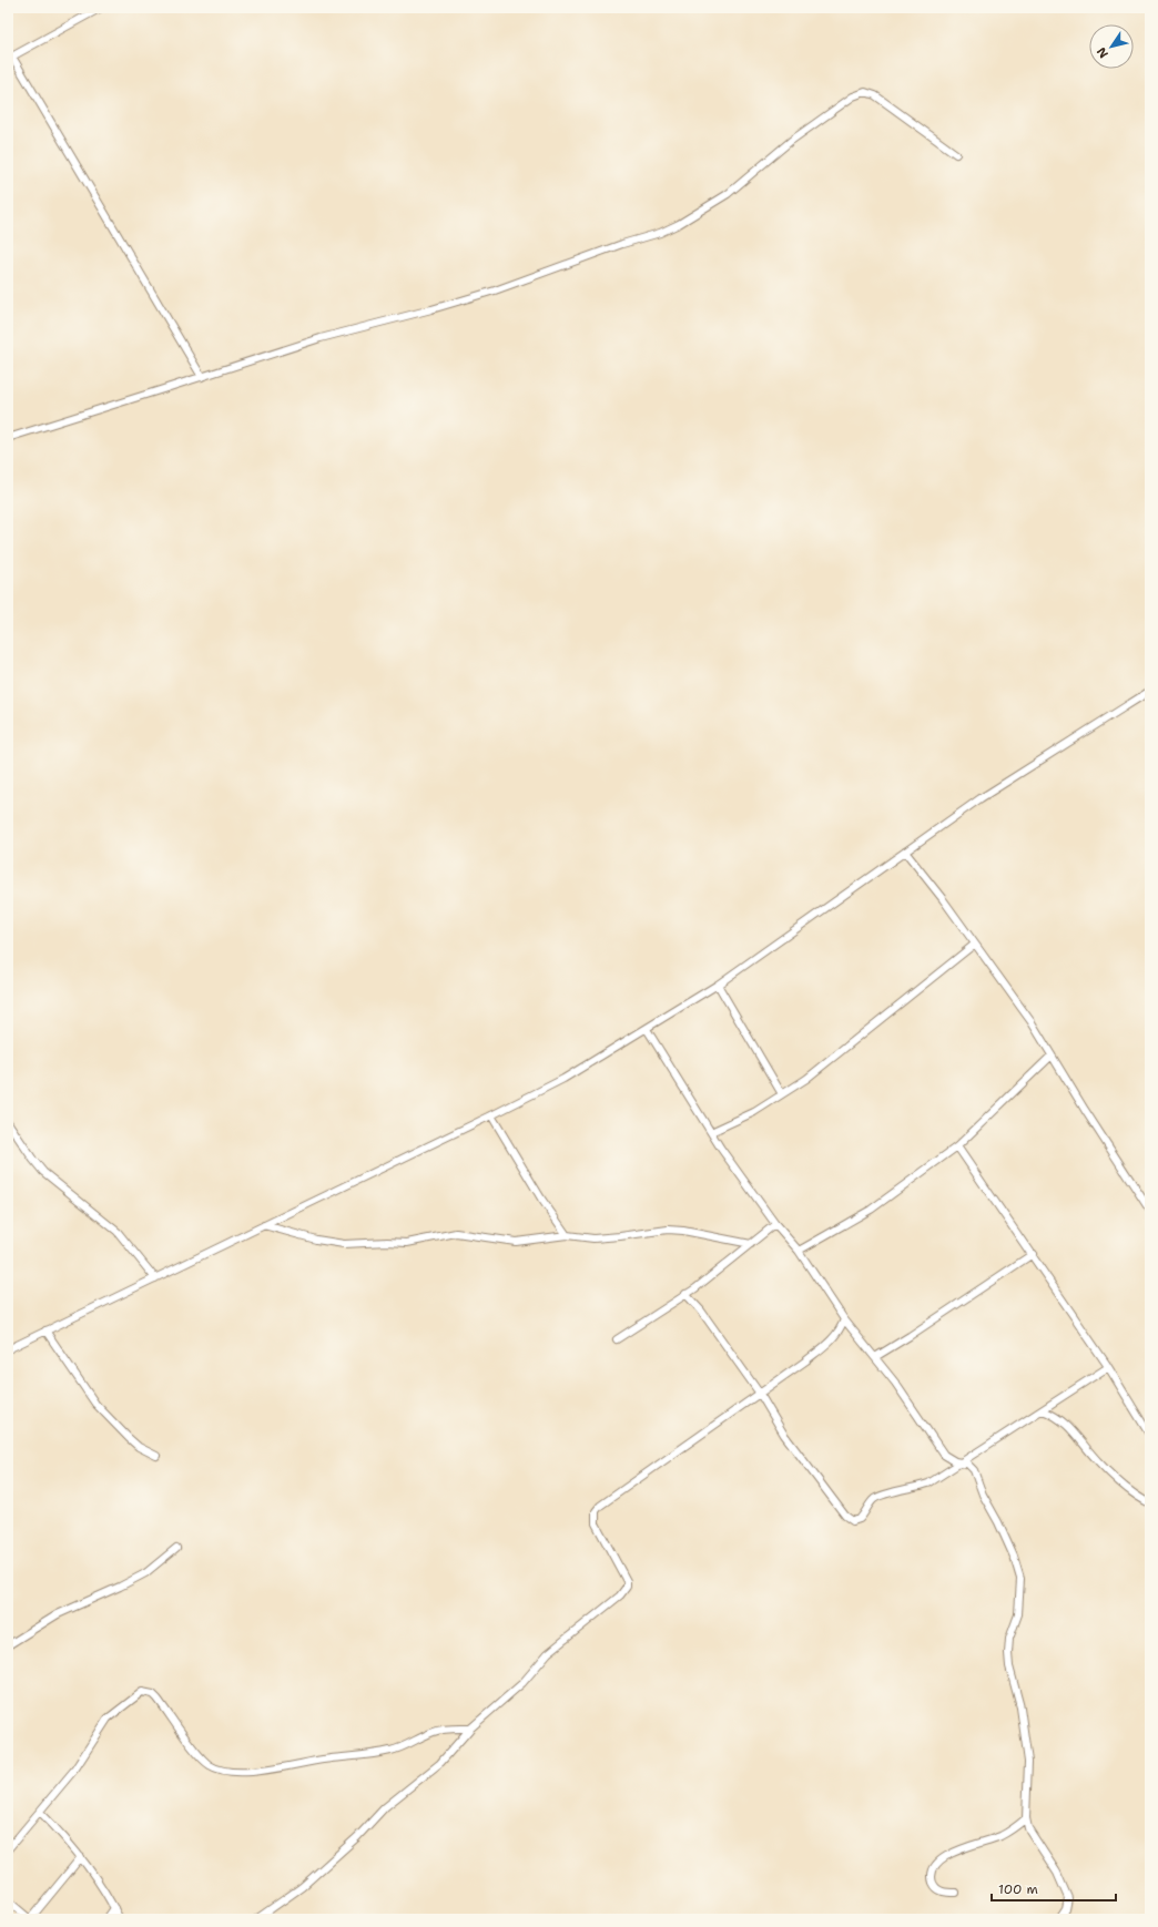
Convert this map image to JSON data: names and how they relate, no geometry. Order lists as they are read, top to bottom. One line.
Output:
{"scale_bar":"100 m","north":"bottom left"}
